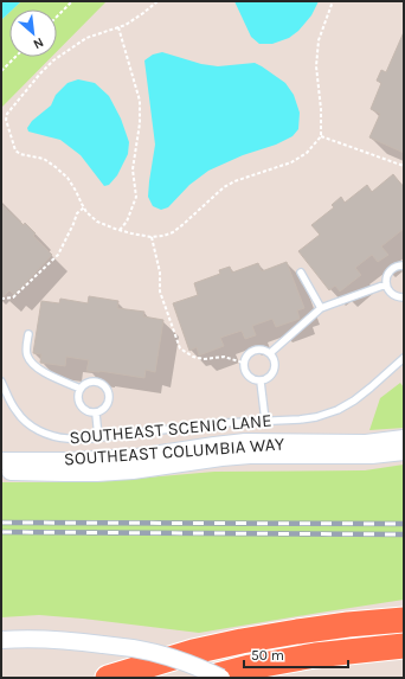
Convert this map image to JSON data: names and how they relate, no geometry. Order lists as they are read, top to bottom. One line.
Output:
{"streets":{"street":["SOUTHEAST COLUMBIA WAY"],"lane":["SOUTHEAST SCENIC LANE"]},"scale_bar":"50 m","north":"bottom right"}
